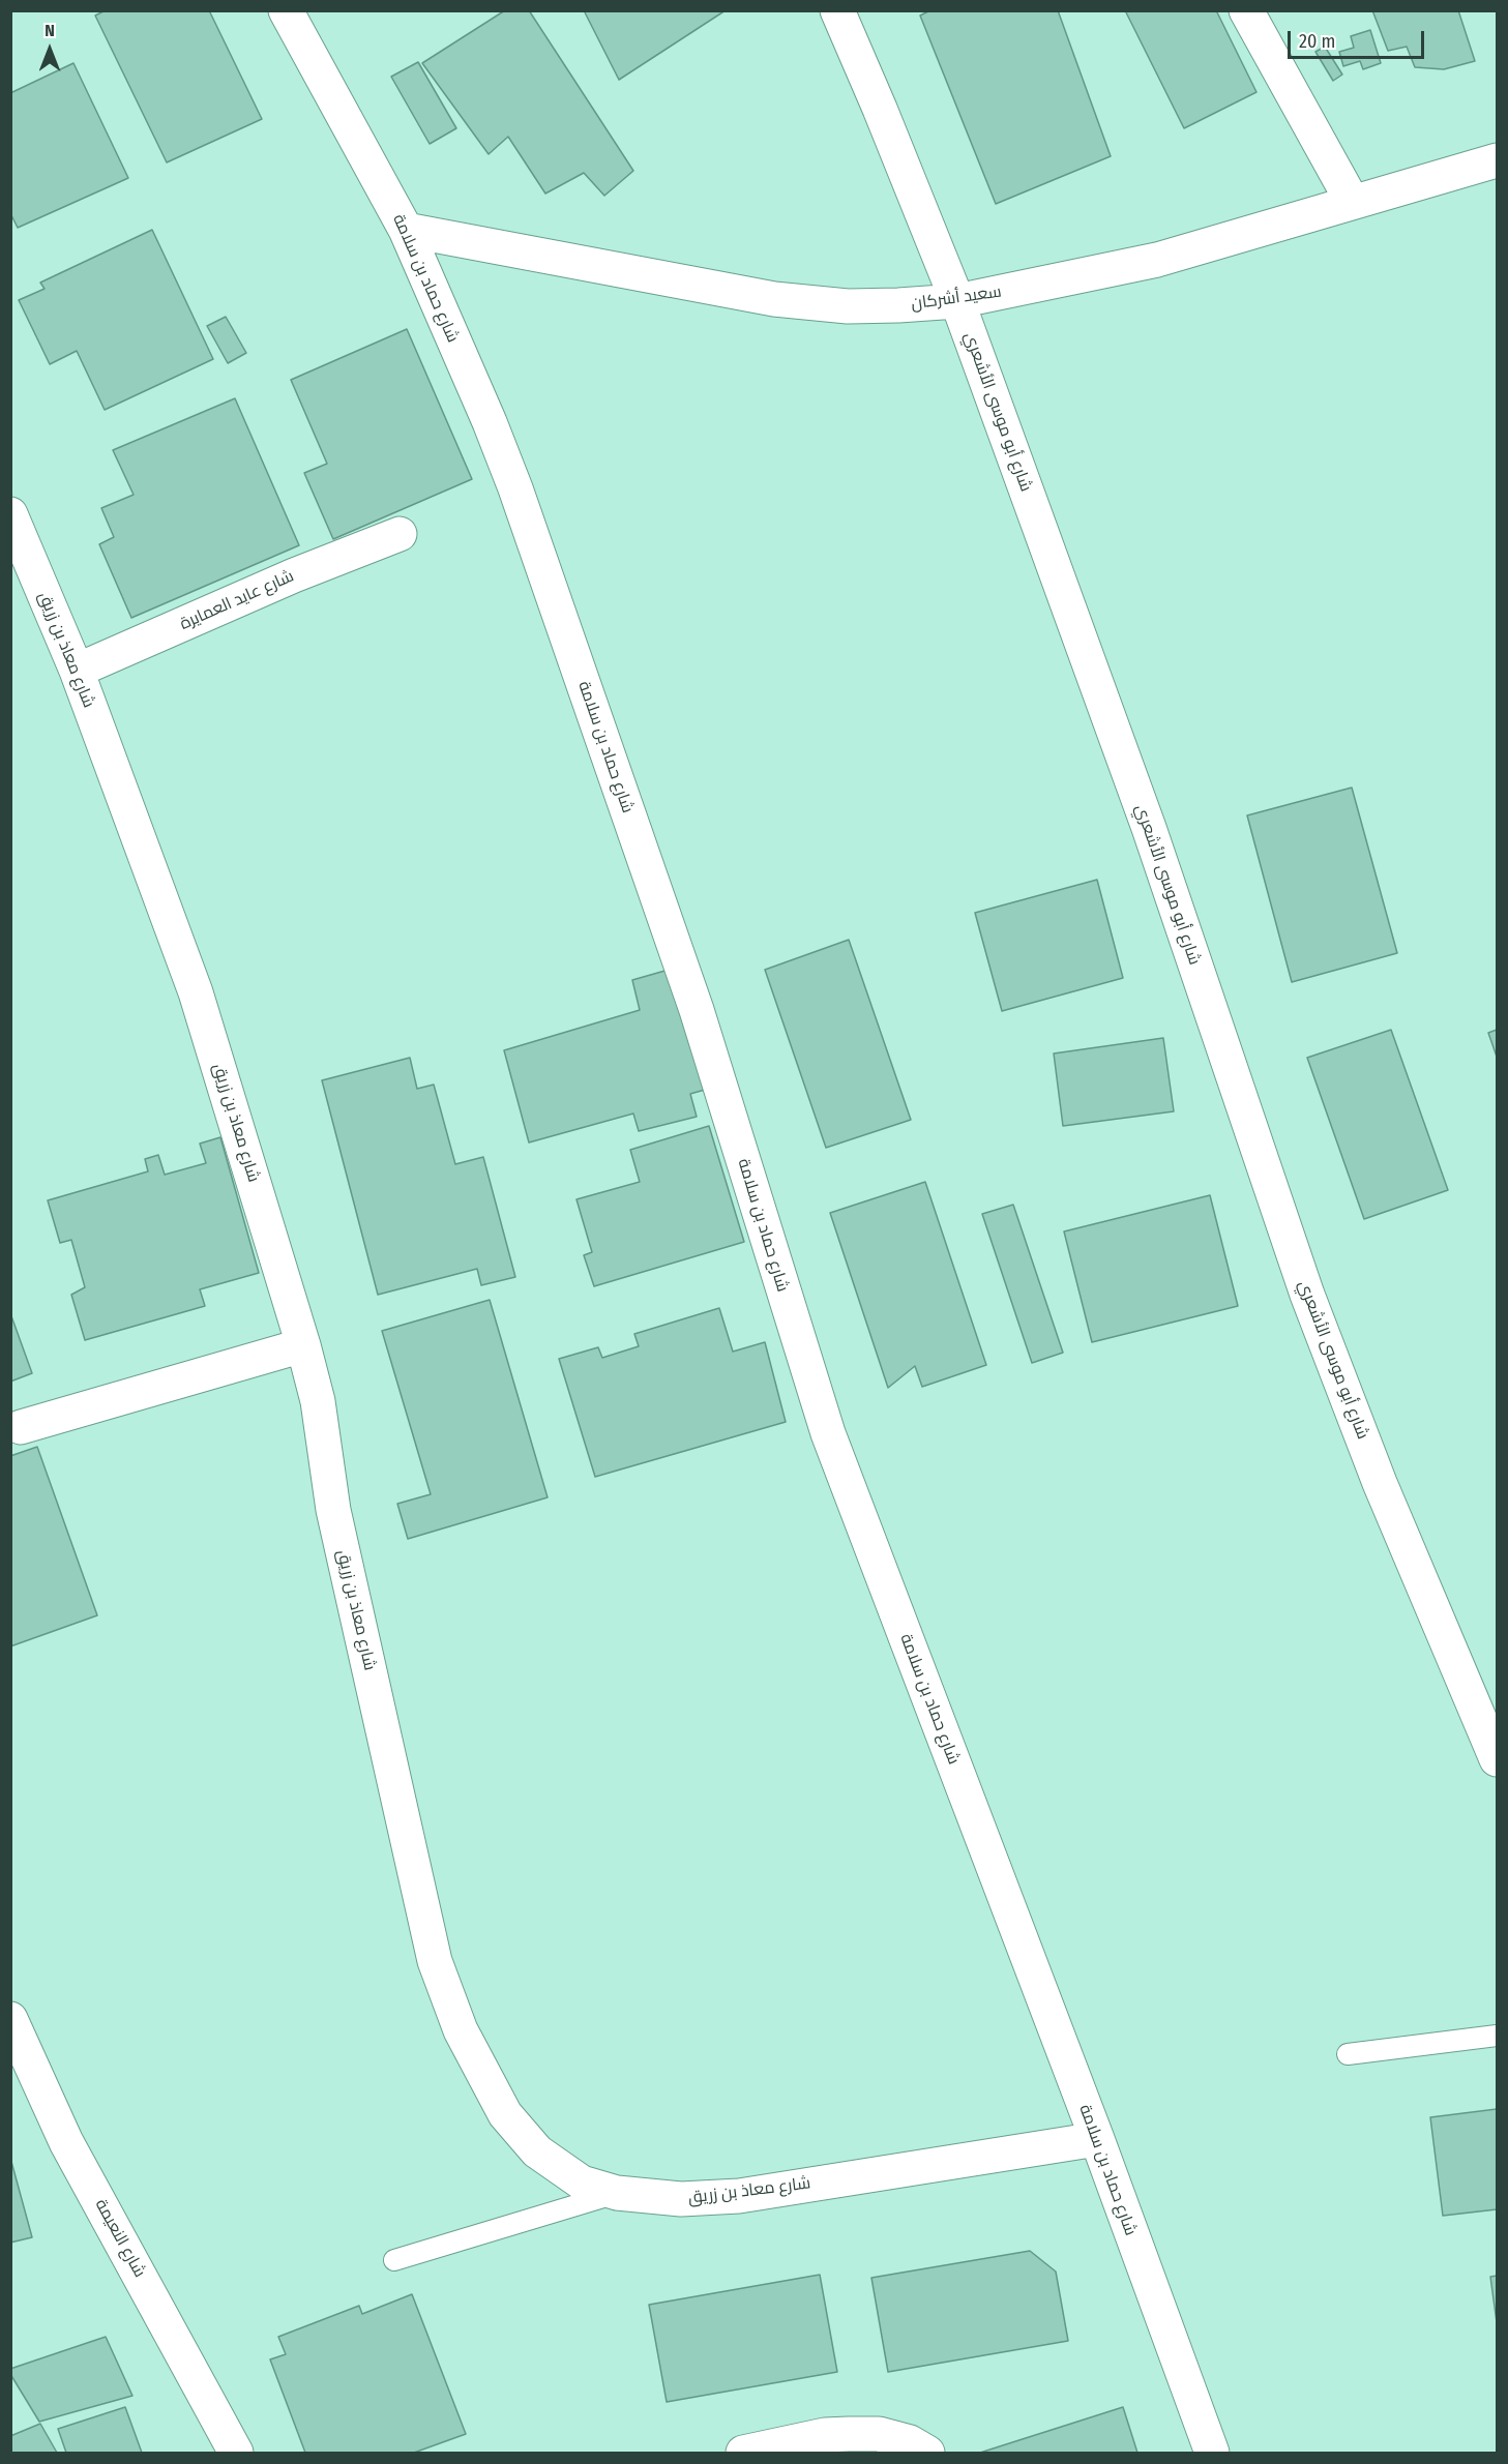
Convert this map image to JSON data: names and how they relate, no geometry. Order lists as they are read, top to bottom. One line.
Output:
{"streets":{"street":["شارع حماد بن سلامة","سعيد أشركان","شارع أبو موسى الأشعري","شارع عايد العمايرة","شارع معاذ بن زريق","شارع النعيمة"]},"crossings":[["شارع حماد بن سلامة","سعيد أشركان"],["شارع حماد بن سلامة","شارع معاذ بن زريق"],["سعيد أشركان","شارع أبو موسى الأشعري"],["شارع عايد العمايرة","شارع معاذ بن زريق"]],"scale_bar":"20 m","north":"top"}
